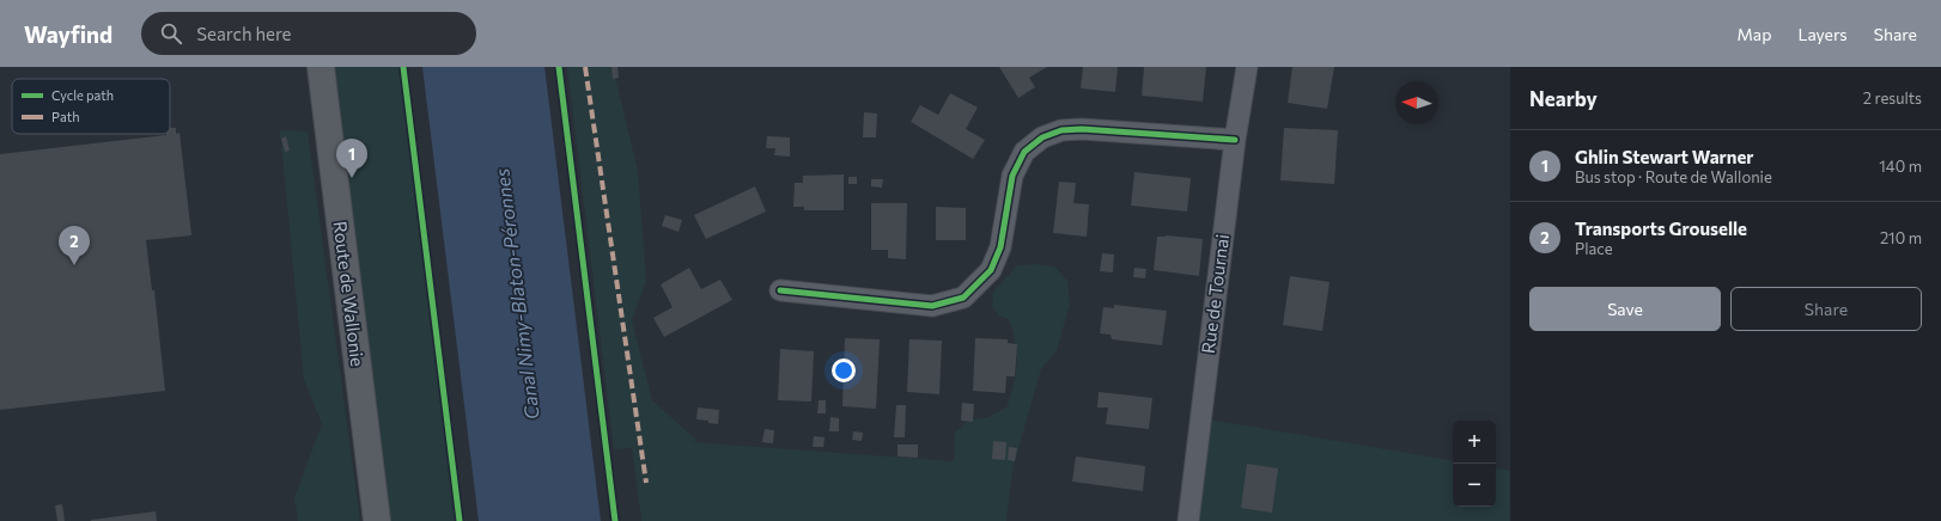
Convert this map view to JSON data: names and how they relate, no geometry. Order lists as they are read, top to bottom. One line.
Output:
{"streets":{"main road":["Route de Wallonie"],"street":["Rue de Tournai"]},"water":["Canal Nimy-Blaton-Péronnes"],"legend":["Cycle path","Path"],"north":"left","page":{"header":"Wayfind","search":"Search here","nav":["Map","Layers","Share"],"heading":["Nearby","2 results"],"list":[{"mark":"1","name":"Ghlin Stewart Warner","note":"Bus stop · Route de Wallonie","value":"140 m"},{"mark":"2","name":"Transports Grouselle","note":"Place","value":"210 m"}],"pins":["1","2"],"buttons":["Save","Share"],"map_buttons":["+","−"]}}
